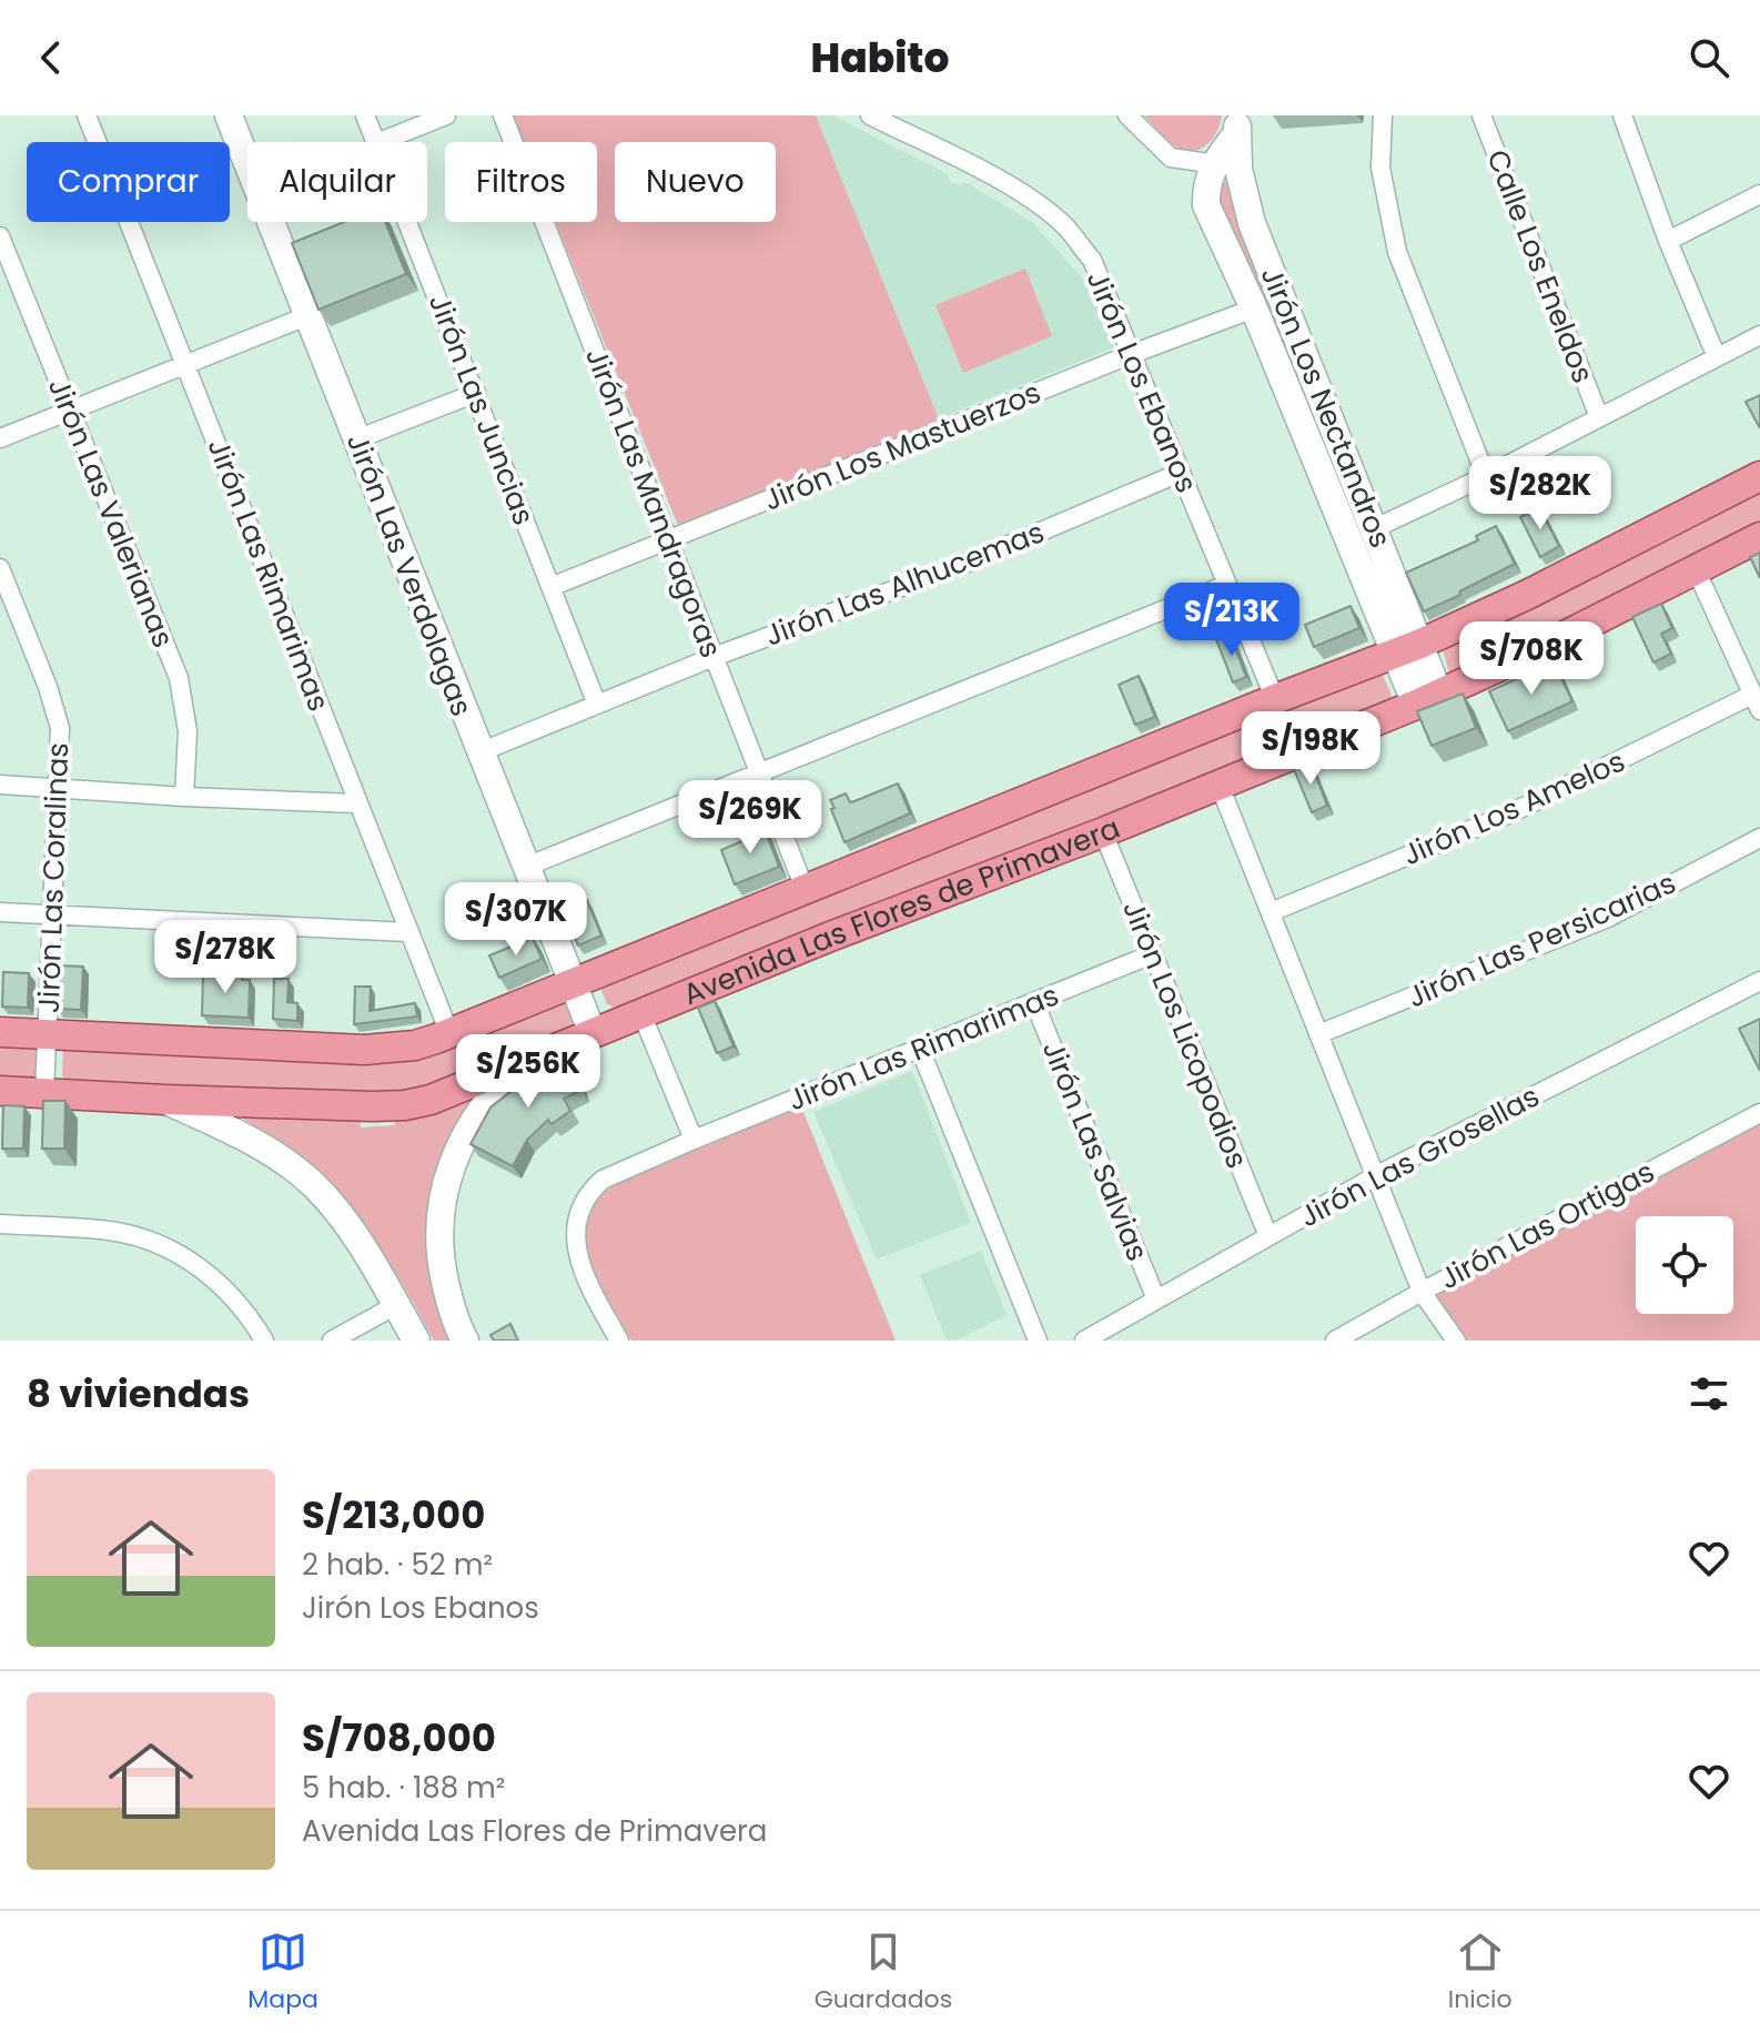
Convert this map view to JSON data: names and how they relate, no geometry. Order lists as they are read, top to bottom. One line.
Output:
{"streets":{"main road":["Avenida Las Flores de Primavera"],"street":["Calle Los Eneldos","Jirón Los Ebanos","Jirón Los Nectandros","Jirón Las Juncias","Jirón Los Mastuerzos","Jirón Las Mandragoras","Jirón Las Valerianas","Jirón Las Rimarimas","Jirón Las Verdolagas","Jirón Las Alhucemas","Jirón Los Amelos","Jirón Las Coralinas","Jirón Las Persicarias","Jirón Los Licopodios","Jirón Las Salvias","Jirón Las Grosellas","Jirón Las Ortigas"]},"crossings":[["Jirón Los Ebanos","Jirón Los Mastuerzos"],["Jirón Los Ebanos","Jirón Las Alhucemas"],["Jirón Los Ebanos","Avenida Las Flores de Primavera"],["Jirón Los Nectandros","Avenida Las Flores de Primavera"],["Jirón Las Juncias","Jirón Los Mastuerzos"],["Jirón Las Juncias","Jirón Las Alhucemas"],["Jirón Los Mastuerzos","Jirón Las Mandragoras"],["Jirón Las Mandragoras","Jirón Las Alhucemas"],["Jirón Las Mandragoras","Avenida Las Flores de Primavera"],["Jirón Las Rimarimas","Avenida Las Flores de Primavera"],["Jirón Las Rimarimas","Jirón Los Licopodios"],["Jirón Las Rimarimas","Jirón Las Salvias"],["Jirón Las Verdolagas","Jirón Las Alhucemas"],["Jirón Las Verdolagas","Avenida Las Flores de Primavera"],["Jirón Las Coralinas","Avenida Las Flores de Primavera"],["Avenida Las Flores de Primavera","Jirón Los Licopodios"],["Jirón Los Licopodios","Jirón Las Grosellas"],["Jirón Las Salvias","Jirón Las Grosellas"]],"page":{"header":"Habito","chip":["Comprar","Alquilar","Filtros","Nuevo"],"price":["S/282K","S/213K","S/708K","S/198K","S/269K","S/307K","S/278K","S/256K"],"heading":"8 viviendas","list":[{"name":"S/213,000","note":"2 hab. · 52 m² · Jirón Los Ebanos"},{"name":"S/708,000","note":"5 hab. · 188 m² · Avenida Las Flores de Primavera"}],"tabs":["Mapa","Guardados","Inicio"]}}
